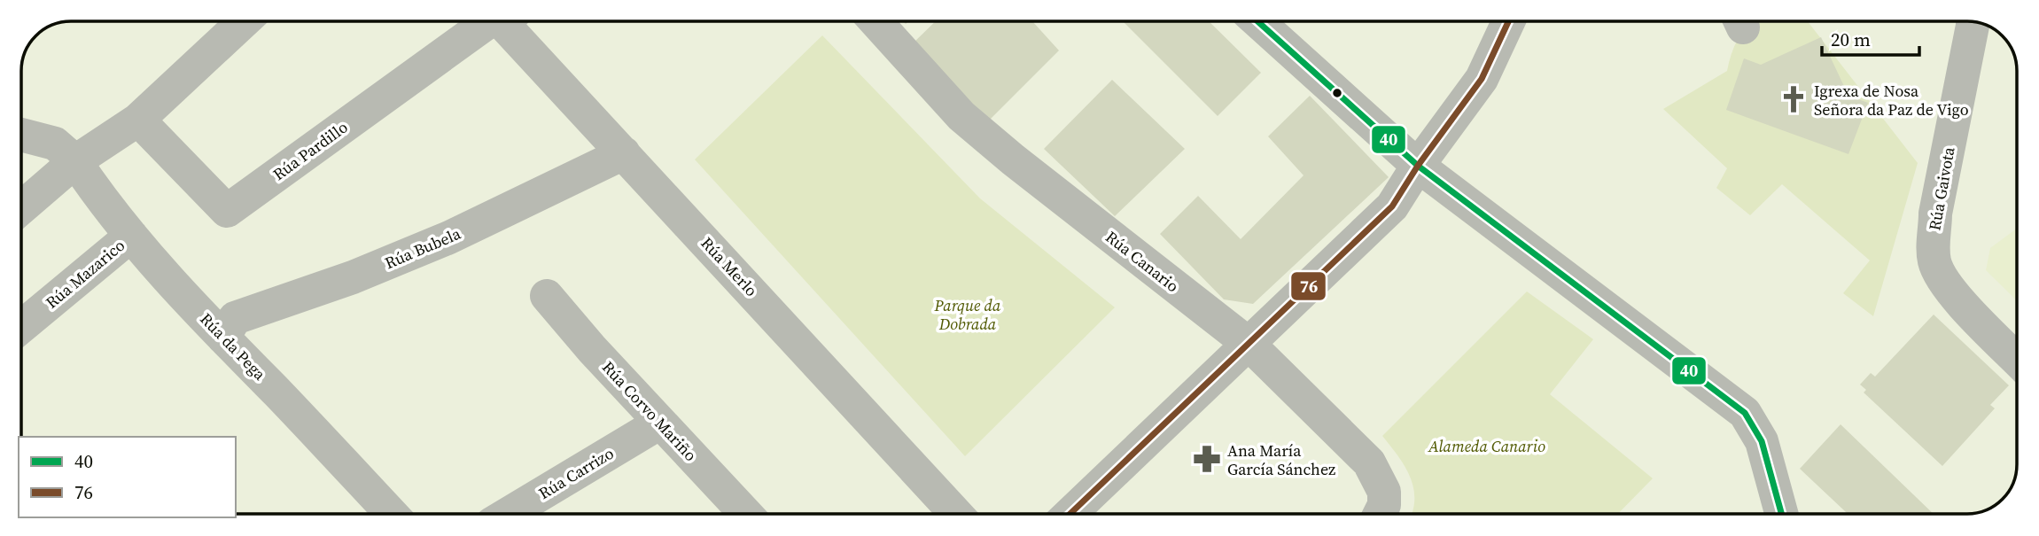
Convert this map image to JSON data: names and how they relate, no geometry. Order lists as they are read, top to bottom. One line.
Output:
{"streets":{"street":["Rúa Pardillo","Rúa Gaivota","Rúa Bubela","Rúa Canario","Rúa Merlo","Rúa Mazarico","Rúa da Pega","Rúa Corvo Mariño","Rúa Carrizo"]},"crossings":[["Rúa Bubela","Rúa Merlo"],["Rúa Bubela","Rúa da Pega"],["Rúa Mazarico","Rúa da Pega"],["Rúa Corvo Mariño","Rúa Carrizo"]],"parks":["Parque da Dobrada","Alameda Canario"],"places":{"church":["Igrexa de Nosa Señora da Paz de Vigo"],"pharmacy":["Ana María García Sánchez"]},"lines":["transit line 40","transit line 76"],"legend":["40","76"],"scale_bar":"20 m"}
